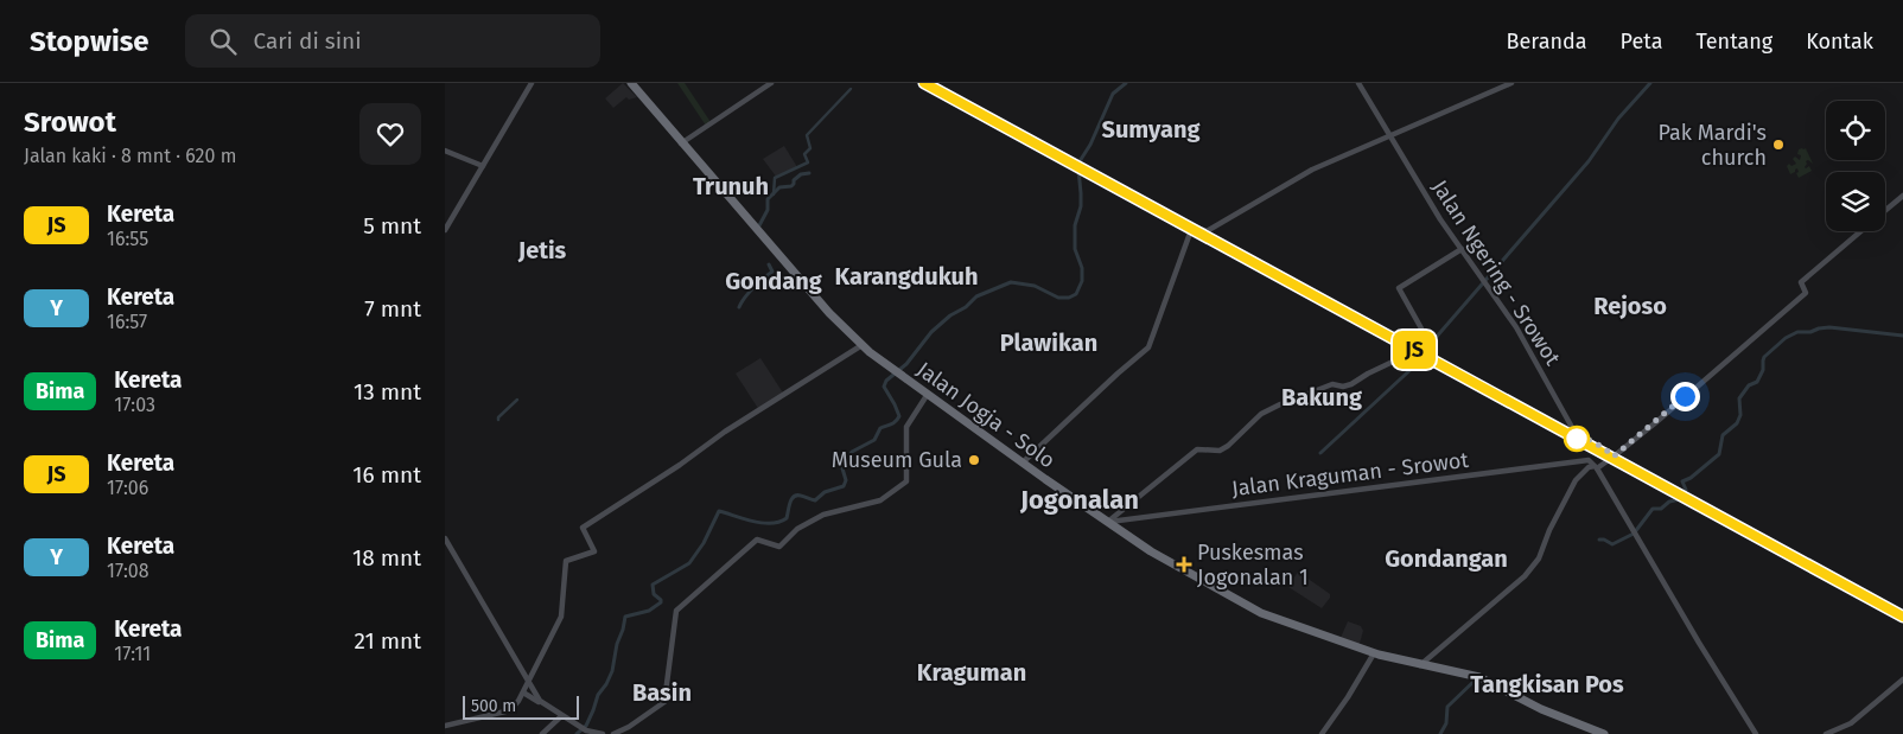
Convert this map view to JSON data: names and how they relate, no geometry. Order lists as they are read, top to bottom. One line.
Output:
{"streets":{"highway":["Jalan Jogja - Solo"],"street":["Jalan Ngering - Srowot","Jalan Kraguman - Srowot"]},"crossings":[["Jalan Jogja - Solo","Jalan Kraguman - Srowot"]],"districts":["Sumyang","Trunuh","Jetis","Karangdukuh","Gondang","Rejoso","Plawikan","Bakung","Jogonalan","Gondangan","Kraguman","Tangkisan Pos","Basin"],"places":{"other":["Pak Mardi's church","Museum Gula"],"health":["Puskesmas Jogonalan 1"]},"scale_bar":"500 m","page":{"header":"Stopwise","search":"Cari di sini","nav":["Beranda","Peta","Tentang","Kontak"],"heading":["Srowot","Jalan kaki · 8 mnt · 620 m"],"on_map":"JS","list":[{"mark":"JS","name":"Kereta","note":"16:55","value":"5 mnt"},{"mark":"Y","name":"Kereta","note":"16:57","value":"7 mnt"},{"mark":"Bima","name":"Kereta","note":"17:03","value":"13 mnt"},{"mark":"JS","name":"Kereta","note":"17:06","value":"16 mnt"},{"mark":"Y","name":"Kereta","note":"17:08","value":"18 mnt"},{"mark":"Bima","name":"Kereta","note":"17:11","value":"21 mnt"}],"scale":"500 m"}}
